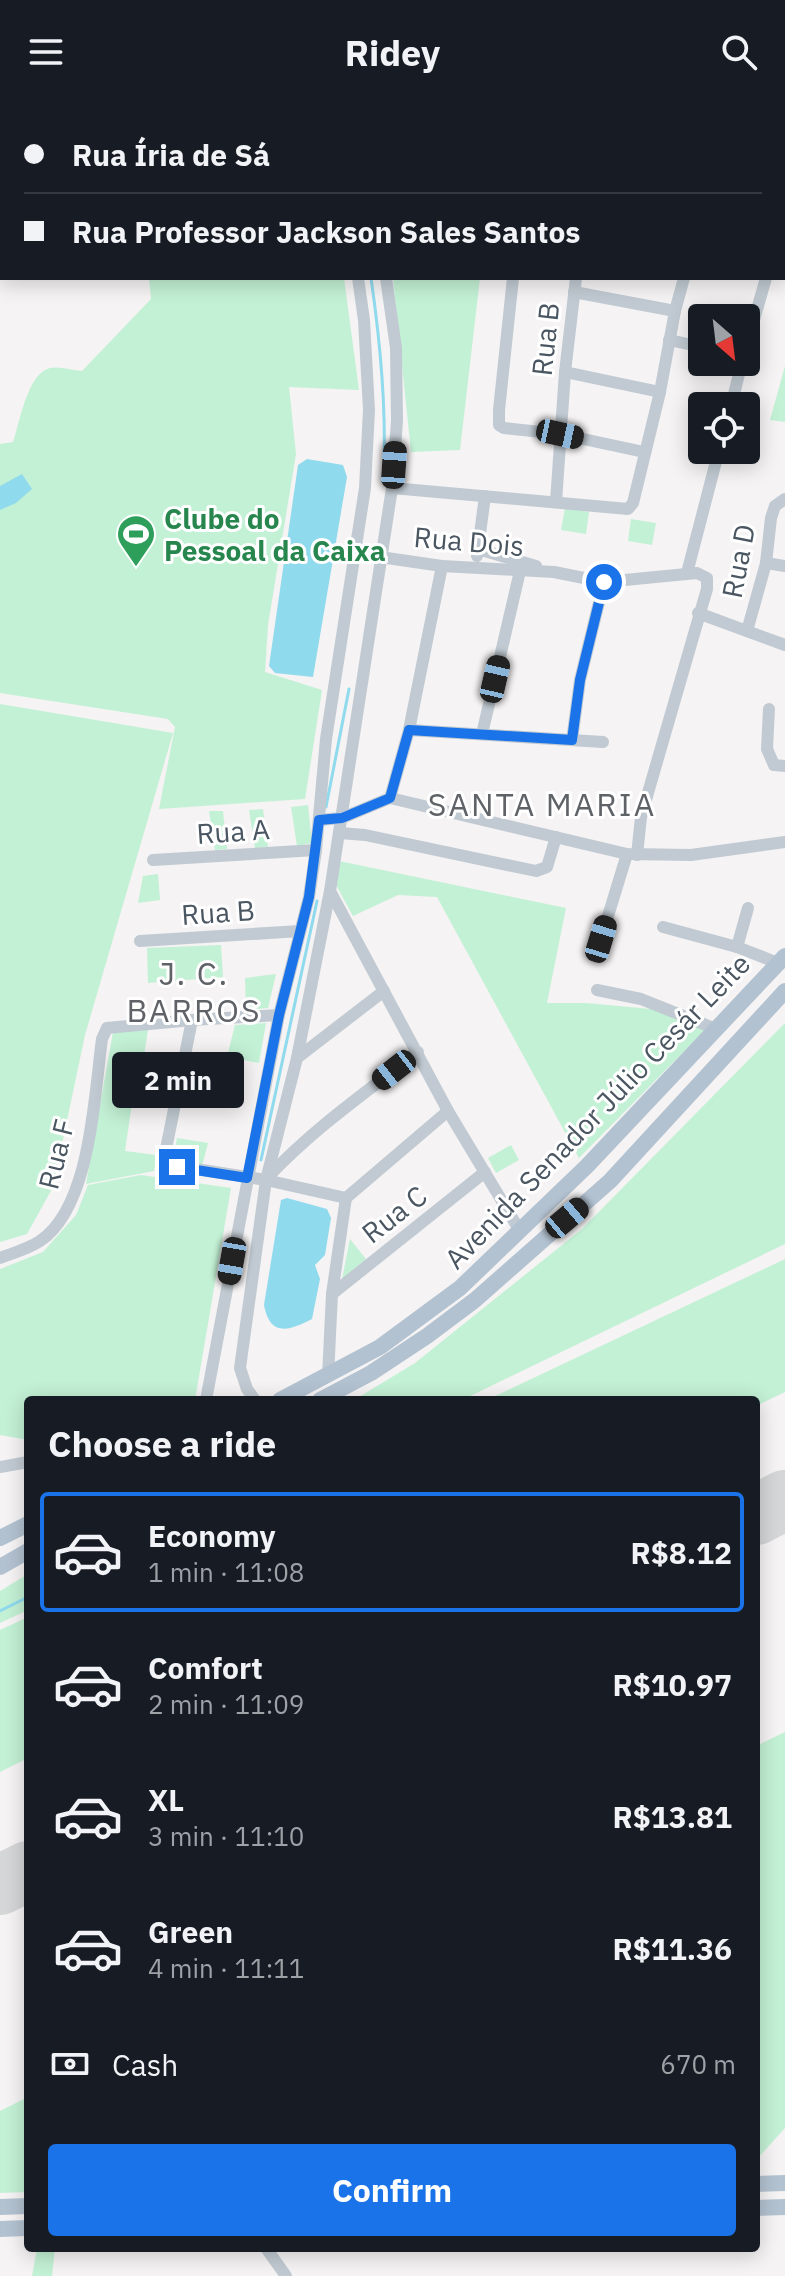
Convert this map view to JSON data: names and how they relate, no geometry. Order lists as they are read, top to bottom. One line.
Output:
{"streets":{"main road":["Avenida Senador Júlio Cesár Leite"],"street":["Rua B","Rua Dois","Rua D","Rua A","Rua F","Rua C"]},"districts":["SANTA MARIA","J. C. BARROS"],"places":{"sports":["Clube do Pessoal da Caixa"]},"north":"bottom right","page":{"header":"Ridey","banner":["Rua Íria de Sá","Rua Professor Jackson Sales Santos"],"bubble":"2 min","heading":"Choose a ride","list":[{"name":"Economy","note":"1 min · 11:08","value":"R$8.12"},{"name":"Comfort","note":"2 min · 11:09","value":"R$10.97"},{"name":"XL","note":"3 min · 11:10","value":"R$13.81"},{"name":"Green","note":"4 min · 11:11","value":"R$11.36"}],"pay":["Cash","670 m"],"buttons":"Confirm"}}
